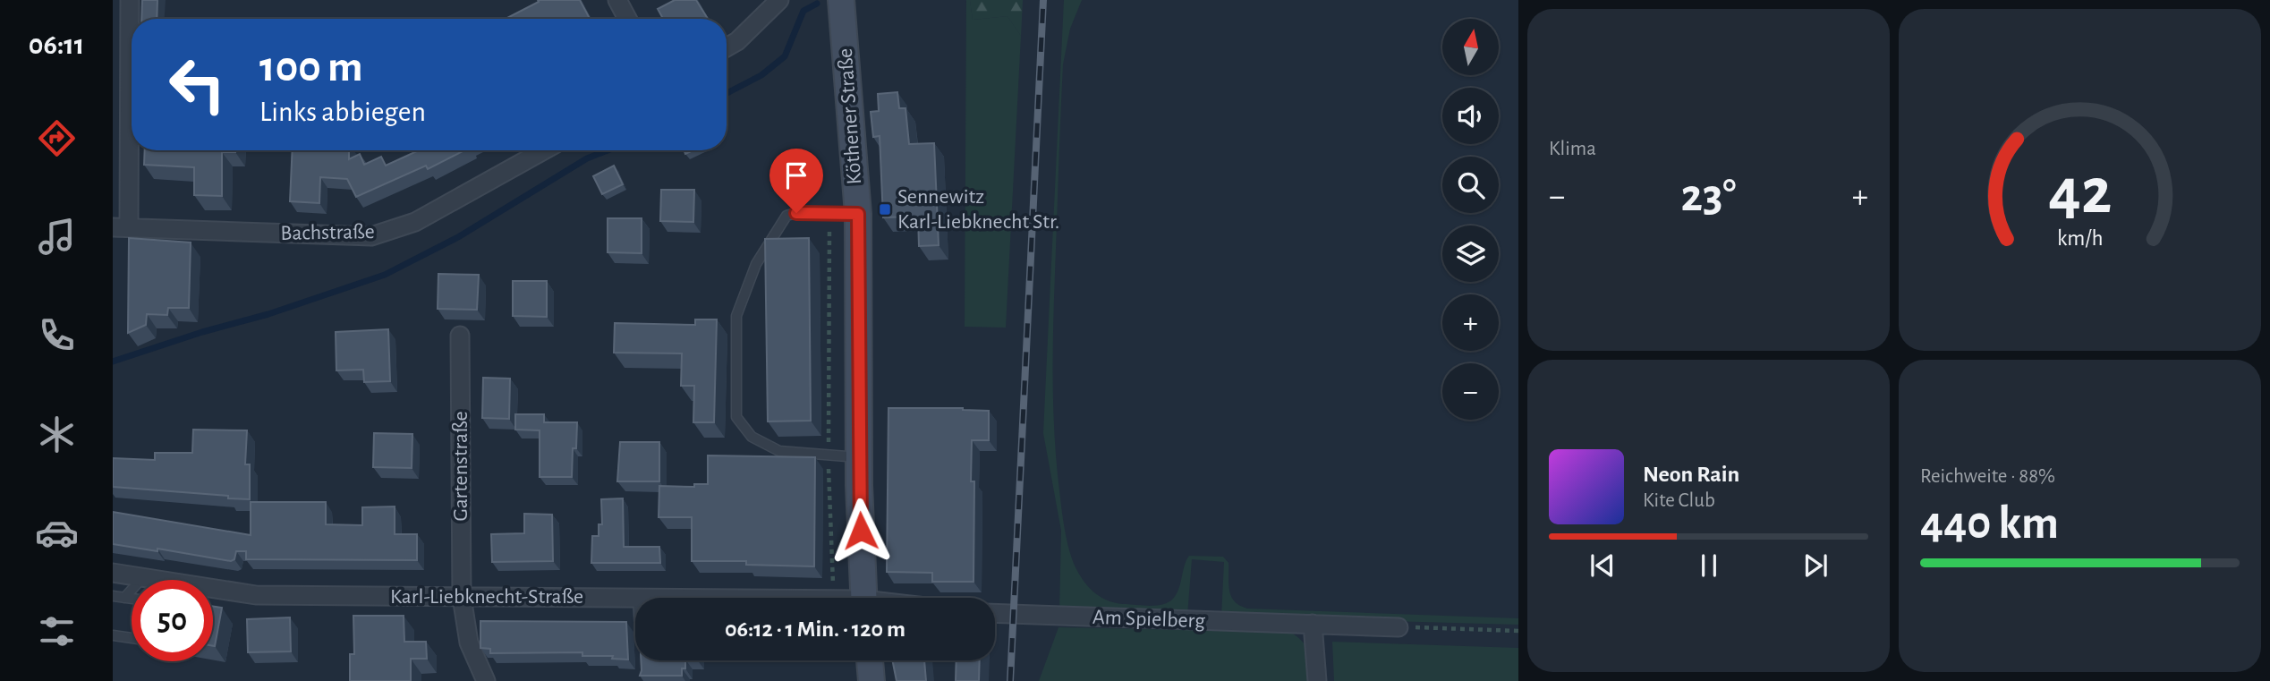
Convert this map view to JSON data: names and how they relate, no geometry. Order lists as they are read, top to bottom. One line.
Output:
{"streets":{"main road":["Köthener Straße"],"street":["Bachstraße","Gartenstraße","Karl-Liebknecht-Straße","Am Spielberg"]},"crossings":[["Gartenstraße","Karl-Liebknecht-Straße"]],"places":{"transit":["Sennewitz Karl-Liebknecht Str."]},"north":"top","page":{"tabs":"06:11","tile":["Klima",["Reichweite · 88%","440 km"]],"map_buttons":["+","−"],"turn":["100 m","Links abbiegen"],"heat":["−","23°","+"],"song":["Neon Rain","Kite Club"],"limit":"50","trip":"06:12 · 1 Min. · 120 m","gauge":["42","km/h"]}}
